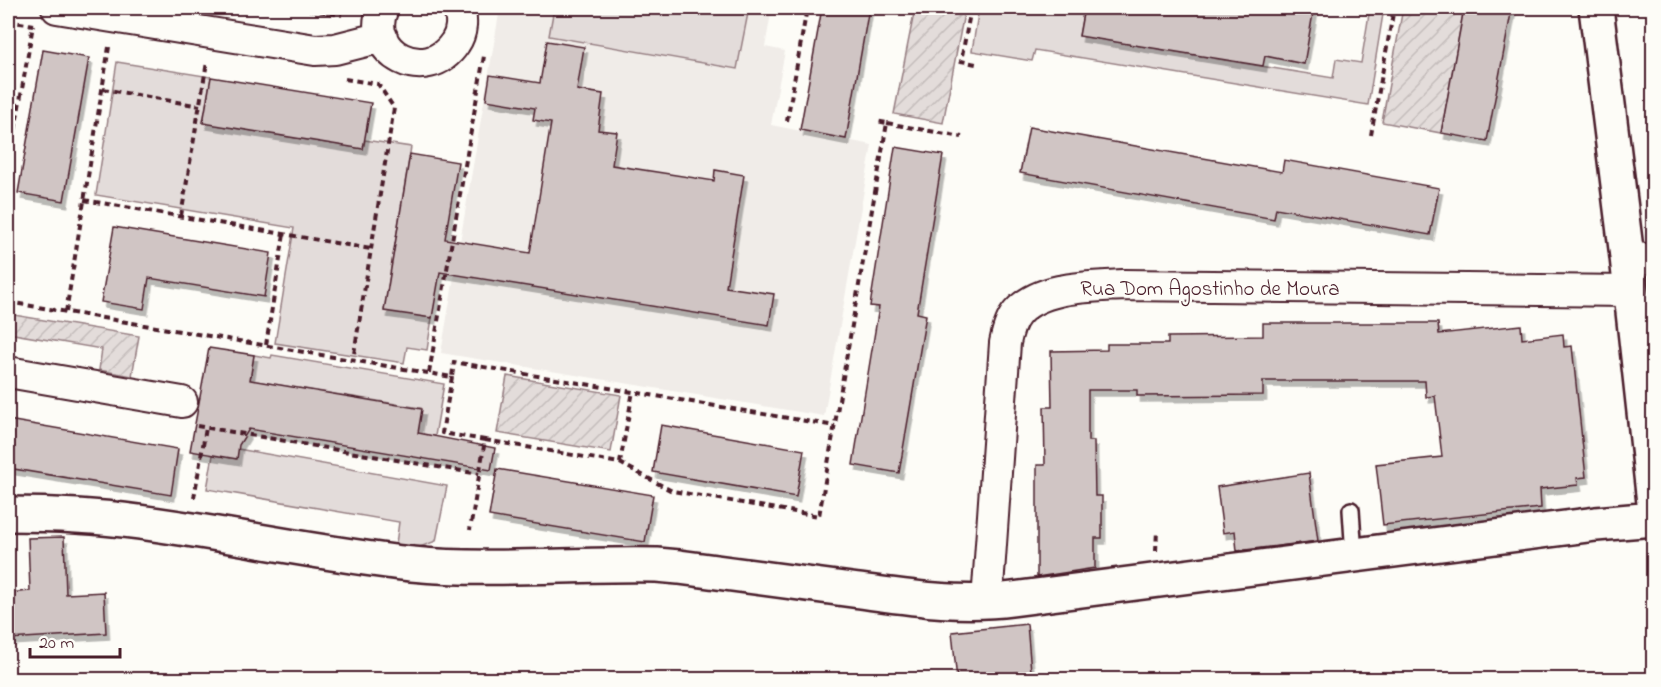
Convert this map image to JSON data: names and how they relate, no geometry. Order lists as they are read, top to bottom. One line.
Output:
{"streets":{"street":["Rua Dom Agostinho de Moura"]},"scale_bar":"20 m"}
